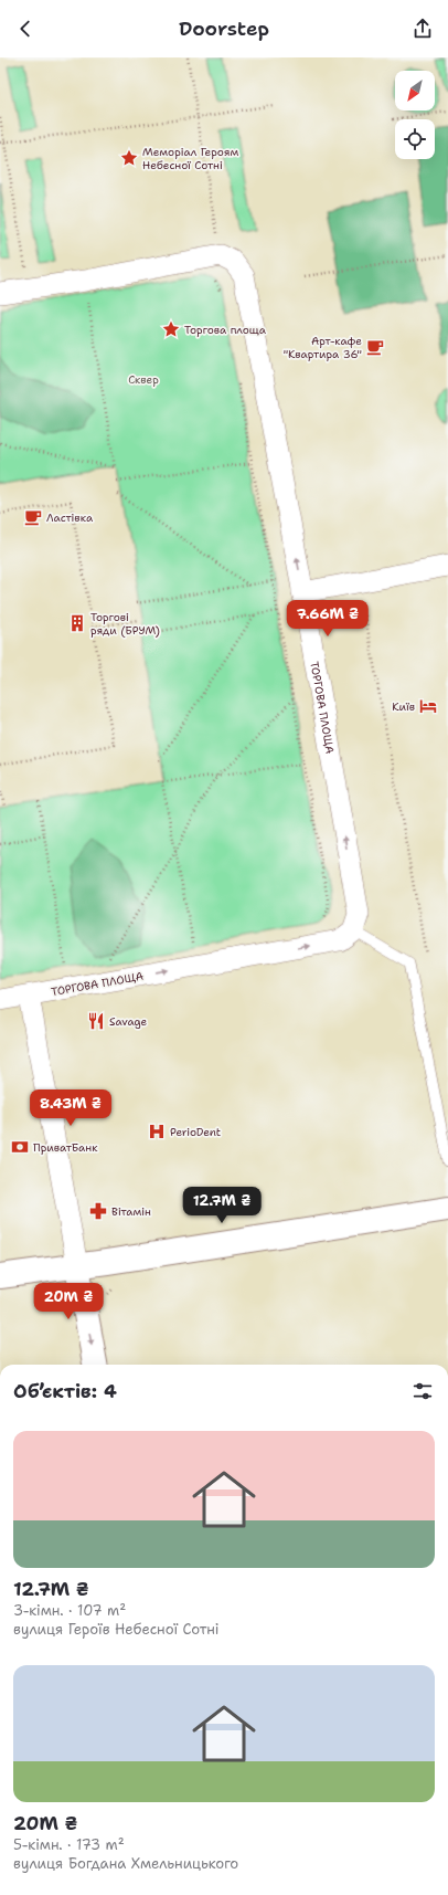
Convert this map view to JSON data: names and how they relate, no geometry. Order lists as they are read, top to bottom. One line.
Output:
{"streets":{"street":["ТОРГОВА ПЛОЩА"]},"parks":["Сквер"],"places":{"place":["Меморіал Героям Небесної Сотні","Торгова площа"],"cafe":["Арт-кафе \"Квартира 36\"","Ластівка"],"building":["Торгові ряди (БРУМ)"],"hotel":["Київ"],"restaurant":["Savage"],"hospital":["PerioDent"],"bank":["ПриватБанк"],"pharmacy":["Вітамін"]},"north":"bottom left","page":{"header":"Doorstep","price":["7.66M ₴","8.43M ₴","12.7M ₴","20M ₴"],"heading":"Об’єктів: 4","list":[{"name":"12.7M ₴","note":"3-кімн. · 107 m² · вулиця Героїв Небесної Сотні"},{"name":"20M ₴","note":"5-кімн. · 173 m² · вулиця Богдана Хмельницького"}]}}
